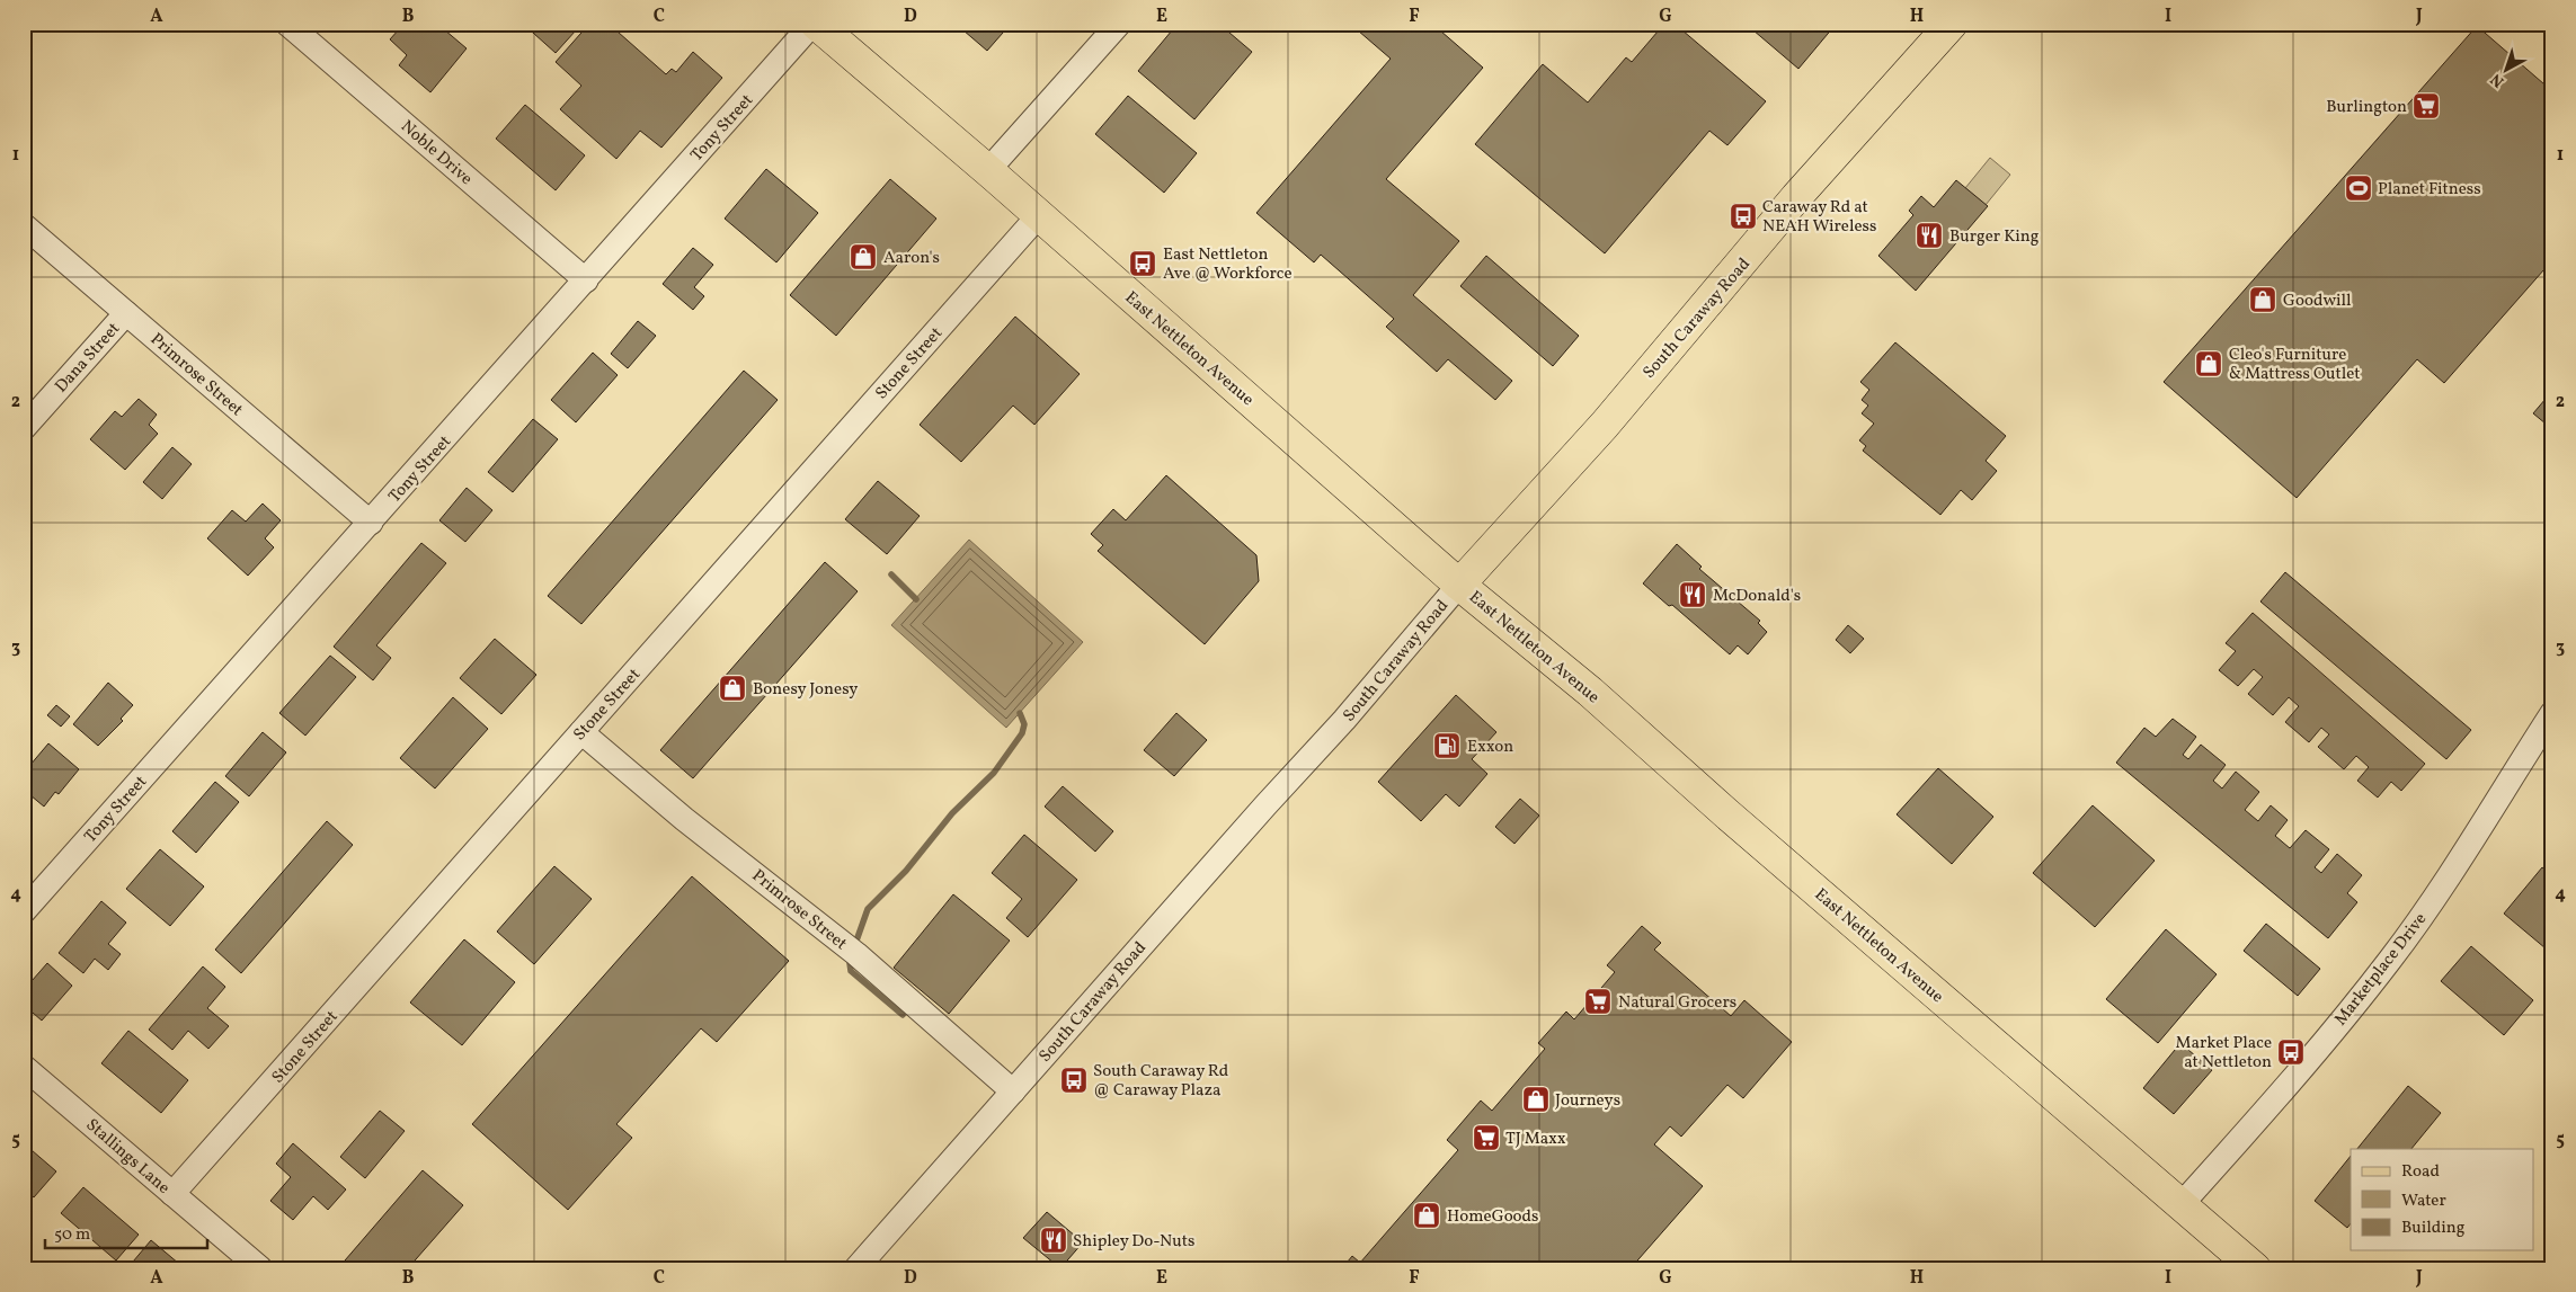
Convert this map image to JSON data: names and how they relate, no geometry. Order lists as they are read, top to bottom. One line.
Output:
{"streets":{"main road":["South Caraway Road","East Nettleton Avenue"],"street":["Tony Street","Noble Drive","Dana Street","Stone Street","Primrose Street","Marketplace Drive","Stallings Lane"]},"crossings":[["Tony Street","Noble Drive"],["Tony Street","East Nettleton Avenue"],["Tony Street","Primrose Street"],["South Caraway Road","East Nettleton Avenue"],["South Caraway Road","Primrose Street"],["East Nettleton Avenue","Stone Street"],["East Nettleton Avenue","Marketplace Drive"],["Dana Street","Primrose Street"],["Stone Street","Primrose Street"],["Stone Street","Stallings Lane"]],"places":{"supermarket":["Burlington","Natural Grocers","TJ Maxx"],"sports":["Planet Fitness"],"bus stop":["Caraway Rd at NEAH Wireless","East Nettleton Ave @ Workforce","Market Place at Nettleton","South Caraway Rd @ Caraway Plaza"],"restaurant":["Burger King","McDonald's","Shipley Do-Nuts"],"shop":["Aaron's","Goodwill","Cleo's Furniture & Mattress Outlet","Bonesy Jonesy","Journeys","HomeGoods"],"fuel station":["Exxon"]},"legend":["Road","Water","Building"],"scale_bar":"50 m","north":"bottom left","grid":{"columns":["A","B","C","D","E","F","G","H","I","J"],"rows":["1","2","3","4","5"]}}
